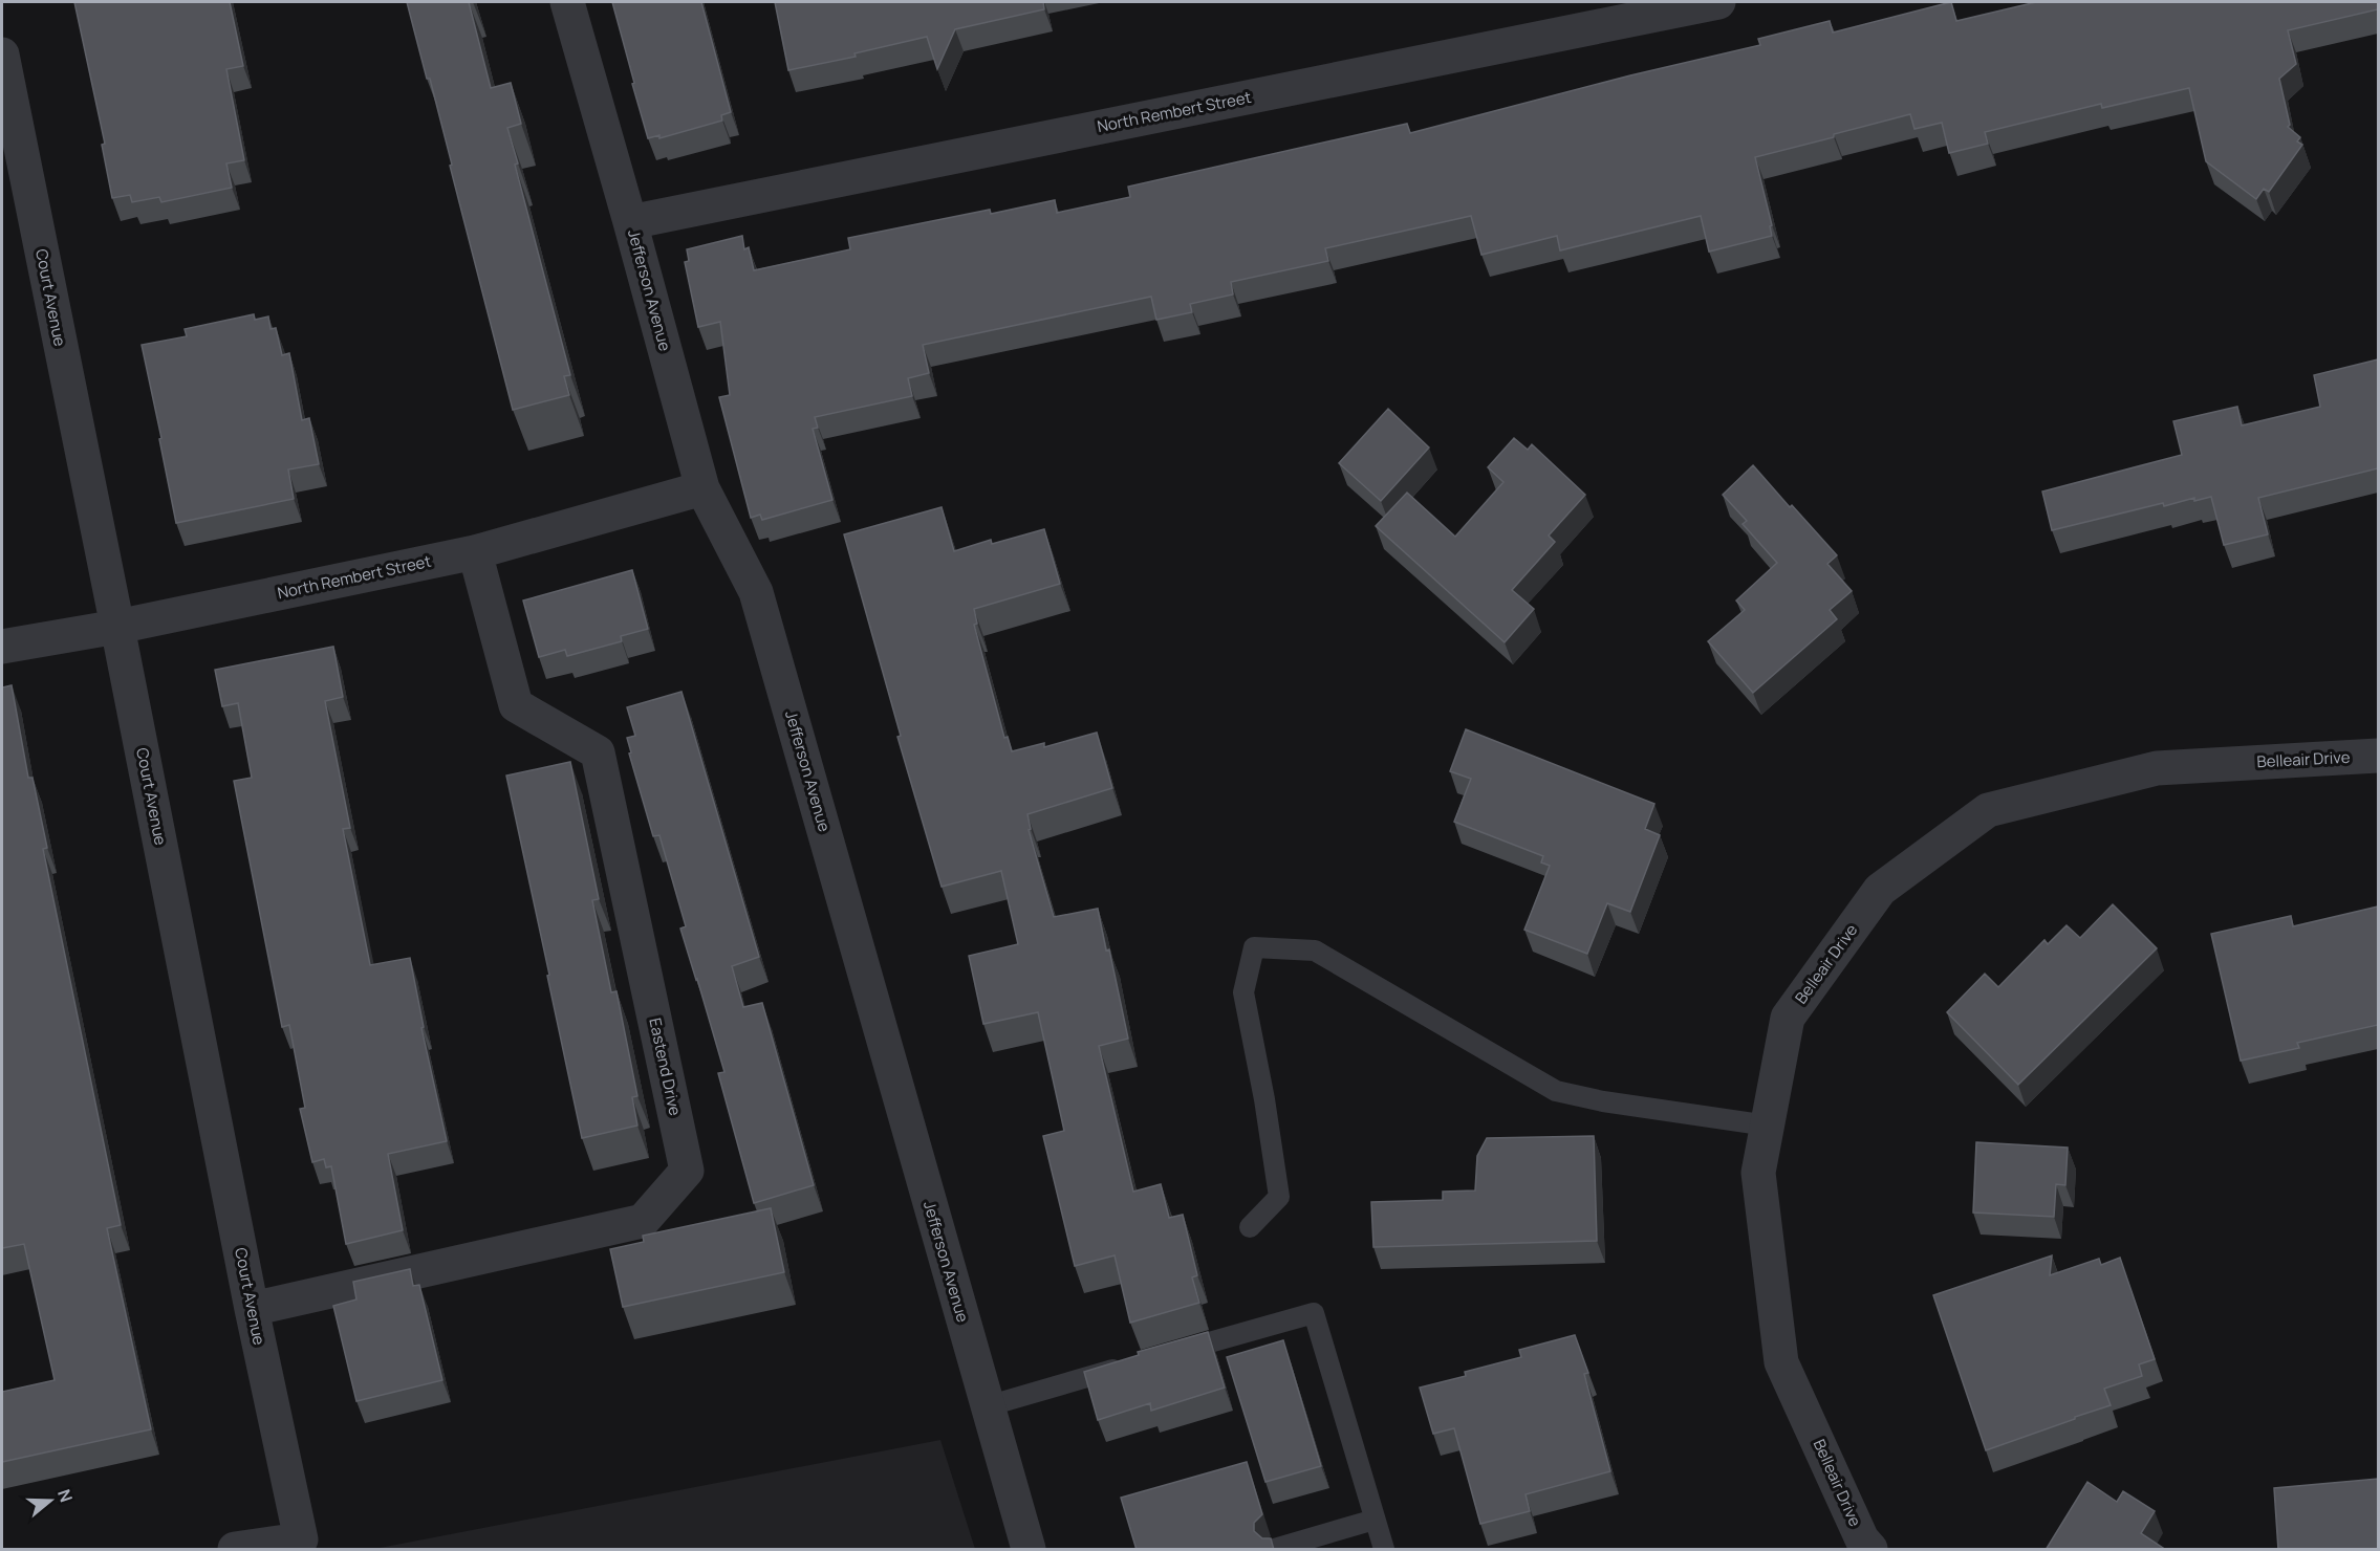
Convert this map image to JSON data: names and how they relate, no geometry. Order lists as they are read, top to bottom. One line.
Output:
{"streets":{"street":["North Rembert Street","Jefferson Avenue","Court Avenue","Belleair Drive","Eastend Drive"]},"crossings":[["North Rembert Street","Jefferson Avenue"],["North Rembert Street","Court Avenue"],["North Rembert Street","Eastend Drive"],["Court Avenue","Eastend Drive"]],"north":"right"}
